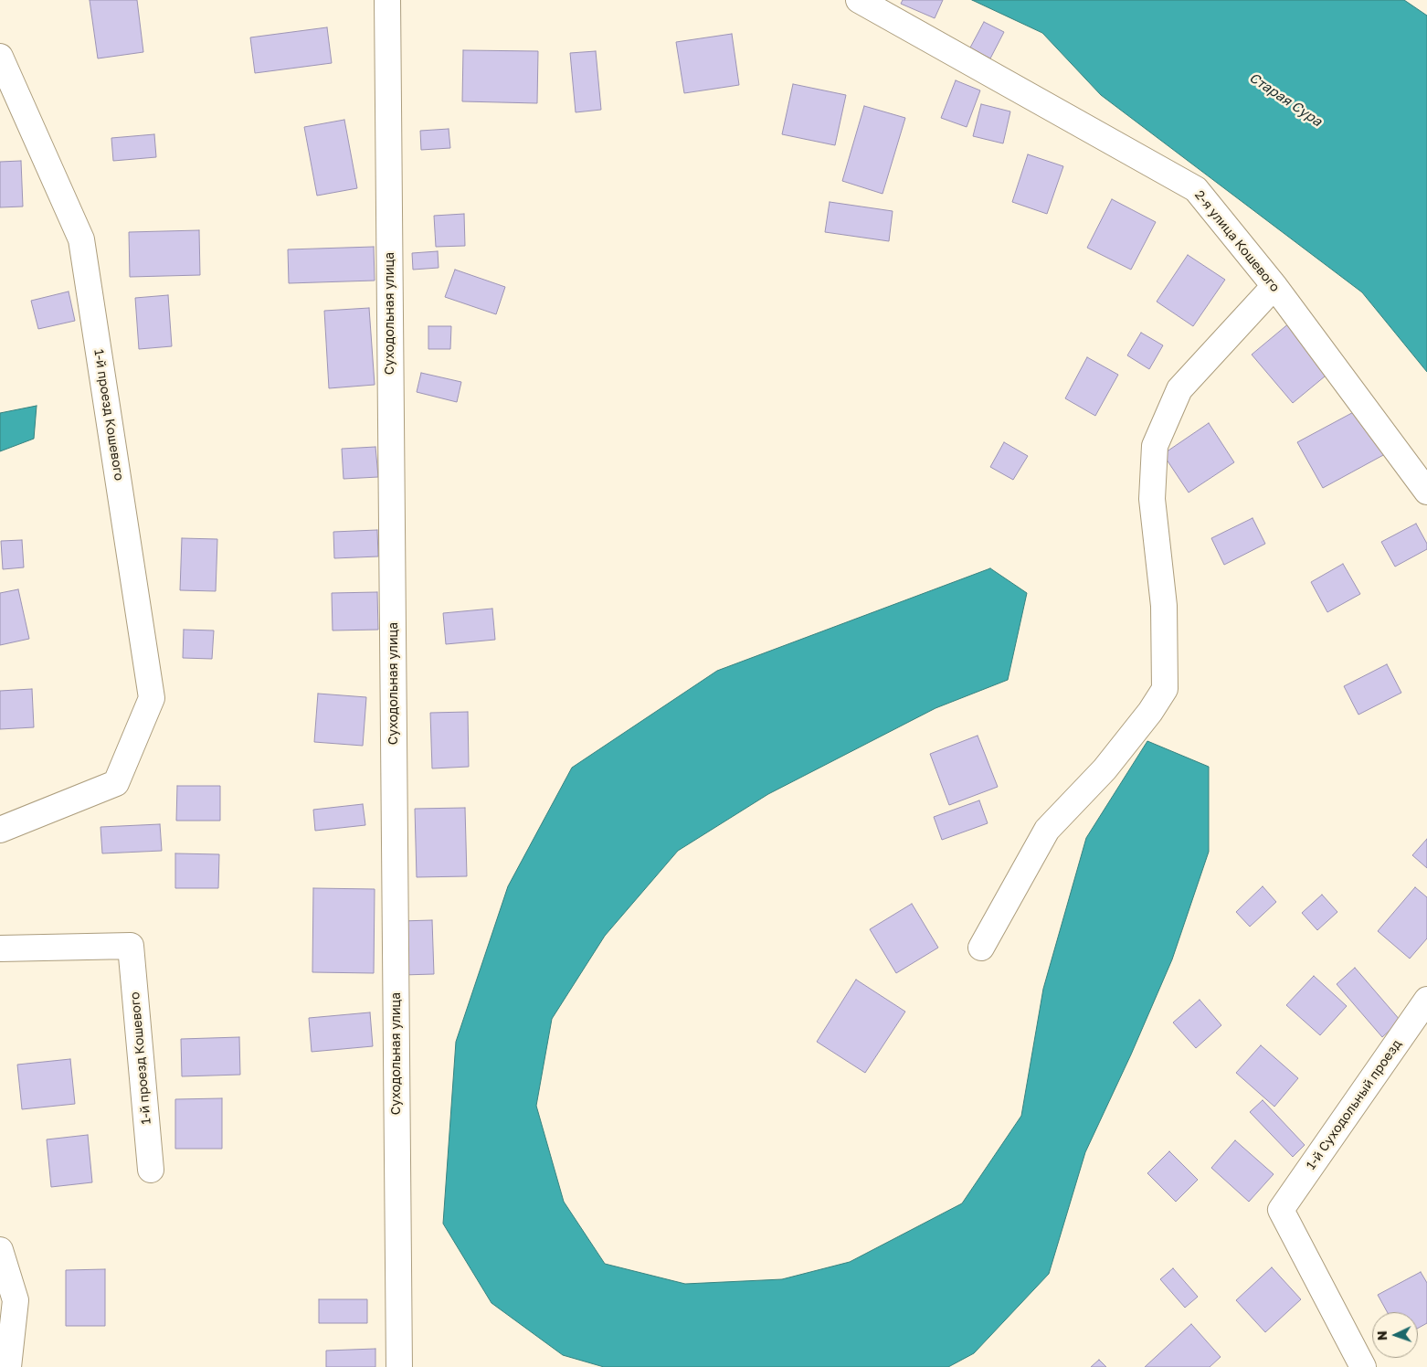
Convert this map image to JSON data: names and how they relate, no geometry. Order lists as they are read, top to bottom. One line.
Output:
{"streets":{"street":["2-я улица Кошевого","Суходольная улица","1-й проезд Кошевого","1-й Суходольный проезд"]},"water":["Старая Сура"],"north":"left"}
